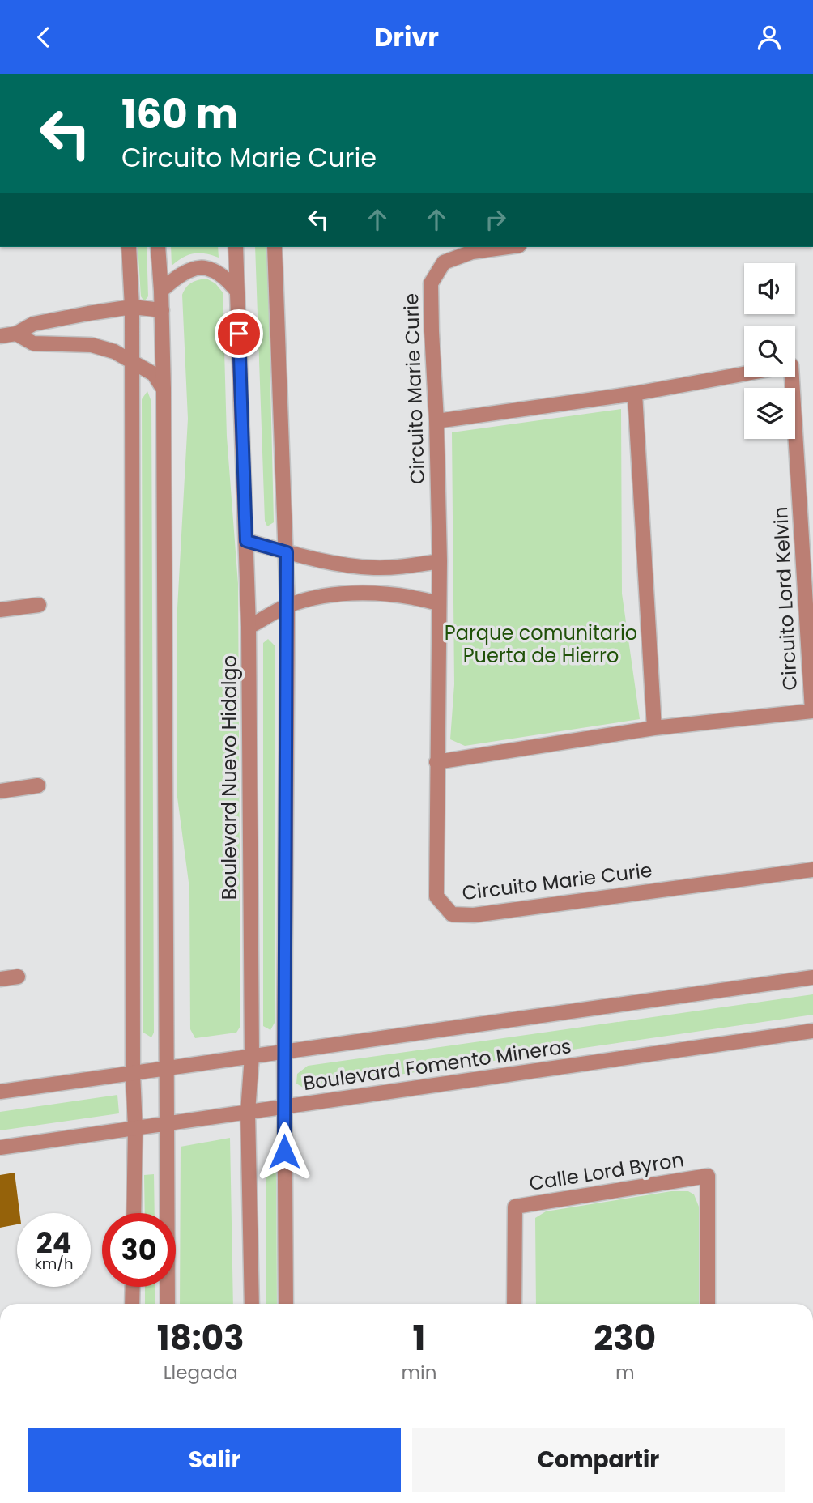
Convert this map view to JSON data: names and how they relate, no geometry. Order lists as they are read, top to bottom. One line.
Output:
{"streets":{"street":["Circuito Marie Curie","Circuito Lord Kelvin","Boulevard Nuevo Hidalgo","Boulevard Fomento Mineros","Calle Lord Byron"]},"crossings":[["Circuito Marie Curie","Circuito Lord Kelvin"],["Boulevard Nuevo Hidalgo","Boulevard Fomento Mineros"]],"parks":["Parque comunitario Puerta de Hierro"],"page":{"header":"Drivr","turn":["160 m","Circuito Marie Curie"],"speed":"24 km/h","limit":"30","eta":["18:03","Llegada","1","min","230","m"],"buttons":["Salir","Compartir"]}}
